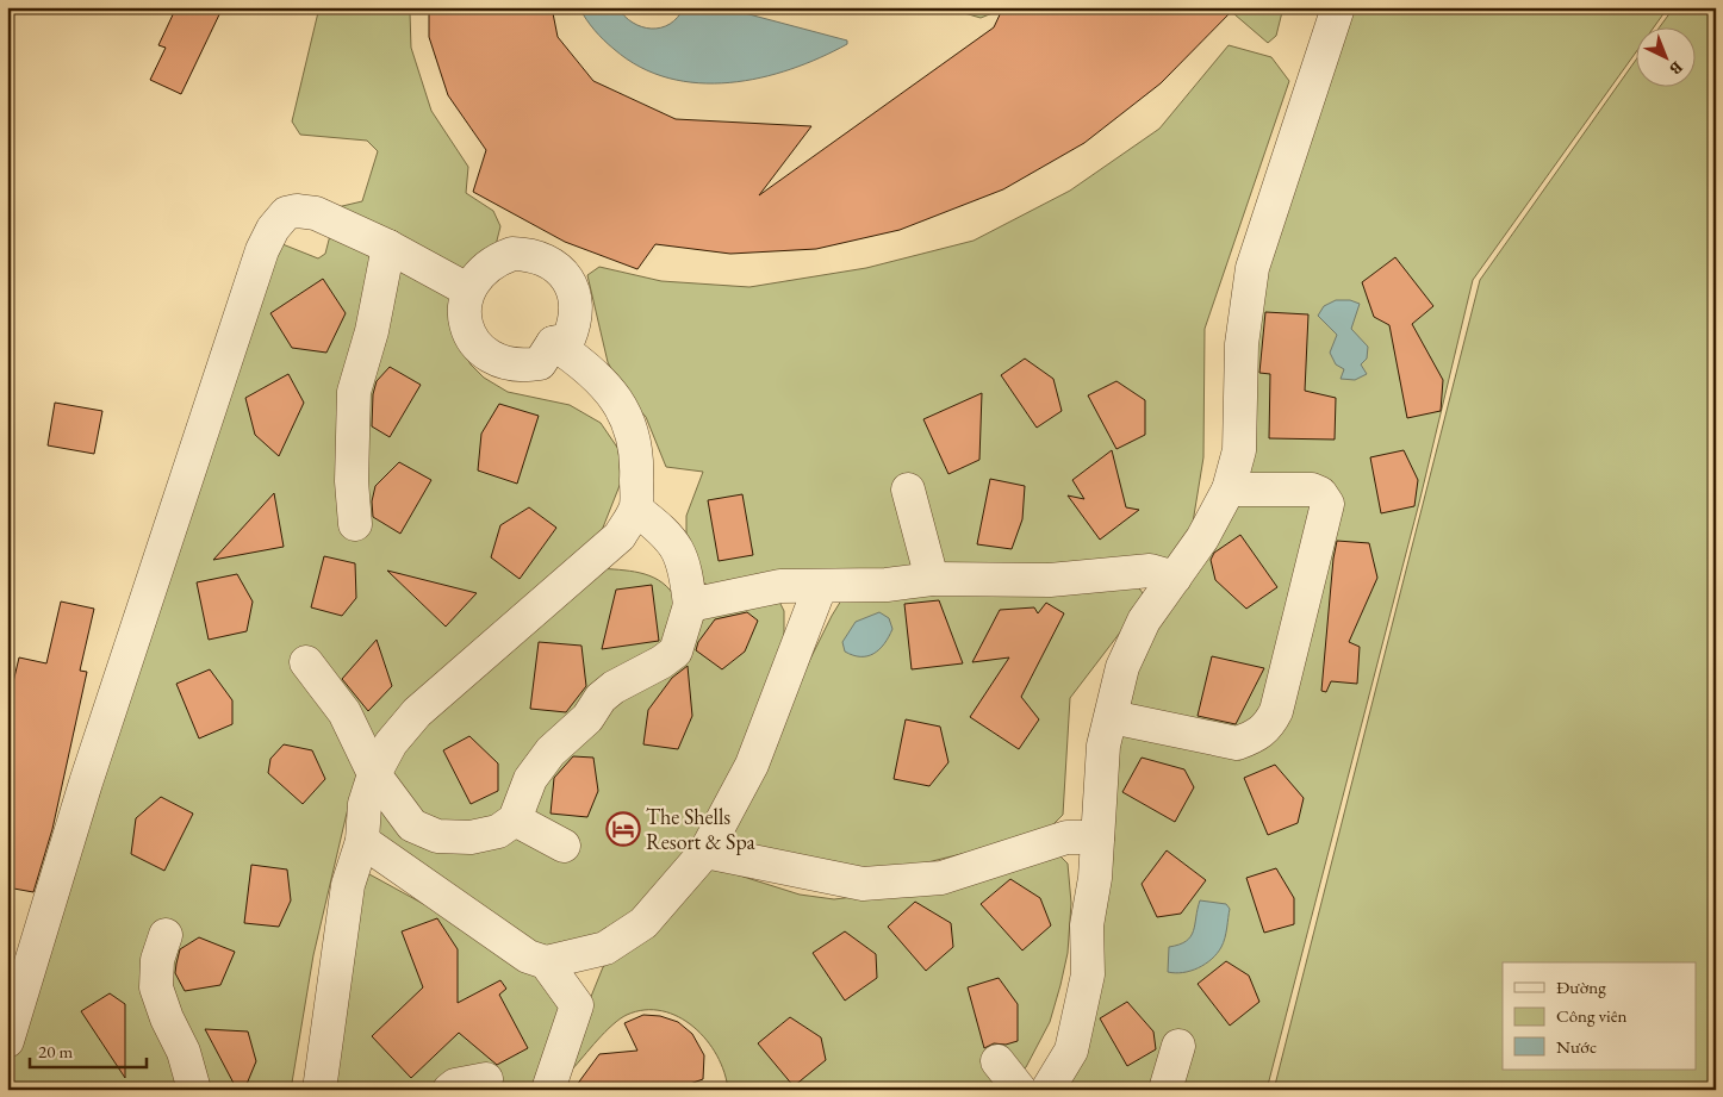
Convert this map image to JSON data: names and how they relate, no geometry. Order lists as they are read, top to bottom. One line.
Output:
{"places":{"hotel":["The Shells Resort & Spa"]},"legend":["Đường","Công viên","Nước"],"scale_bar":"20 m","north":"bottom right"}
